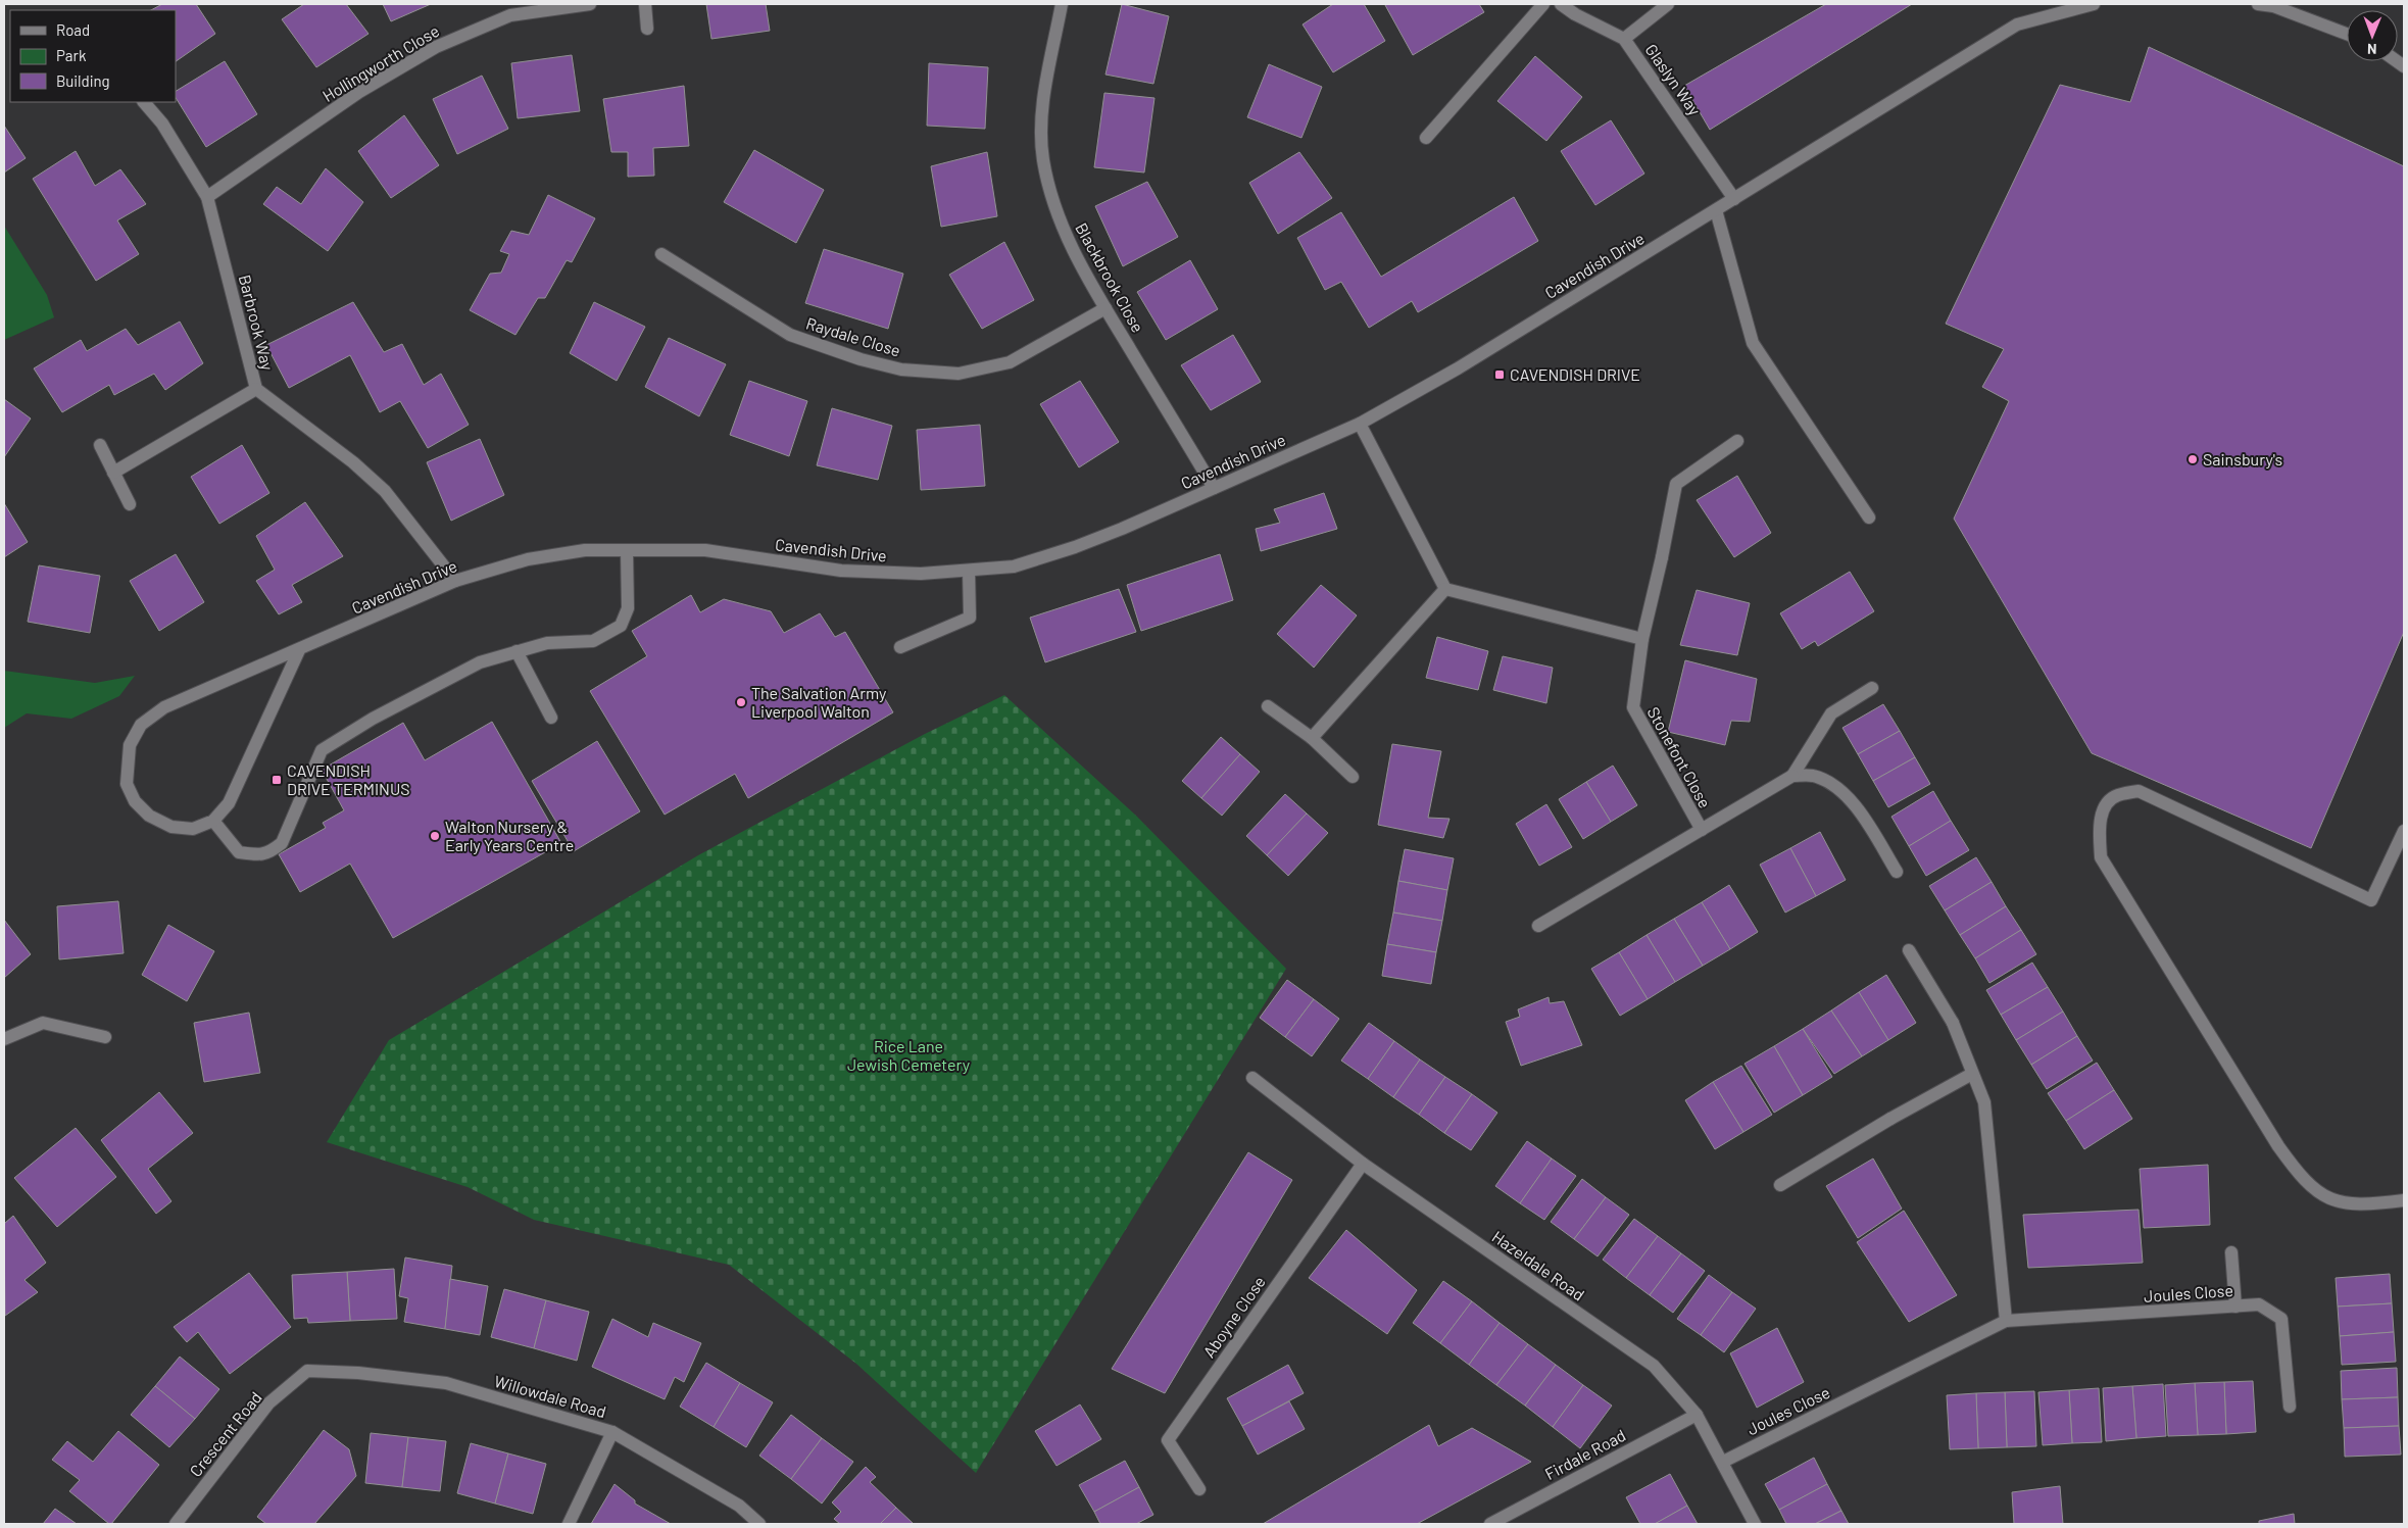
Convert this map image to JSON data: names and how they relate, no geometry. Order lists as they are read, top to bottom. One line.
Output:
{"streets":{"street":["Hollingworth Close","Glaslyn Way","Cavendish Drive","Blackbrook Close","Barbrook Way","Raydale Close","Stonefont Close","Hazeldale Road","Joules Close","Aboyne Close","Willowdale Road","Crescent Road","Firdale Road"]},"crossings":[["Hollingworth Close","Barbrook Way"],["Glaslyn Way","Cavendish Drive"],["Cavendish Drive","Blackbrook Close"],["Cavendish Drive","Barbrook Way"],["Blackbrook Close","Raydale Close"],["Hazeldale Road","Joules Close"],["Hazeldale Road","Aboyne Close"],["Hazeldale Road","Firdale Road"],["Willowdale Road","Crescent Road"]],"parks":["Rice Lane Jewish Cemetery"],"places":{"transit":["CAVENDISH DRIVE","CAVENDISH DRIVE TERMINUS"],"other":["Sainsbury's","The Salvation Army Liverpool Walton","Walton Nursery & Early Years Centre"]},"legend":["Road","Park","Building"],"north":"bottom"}
